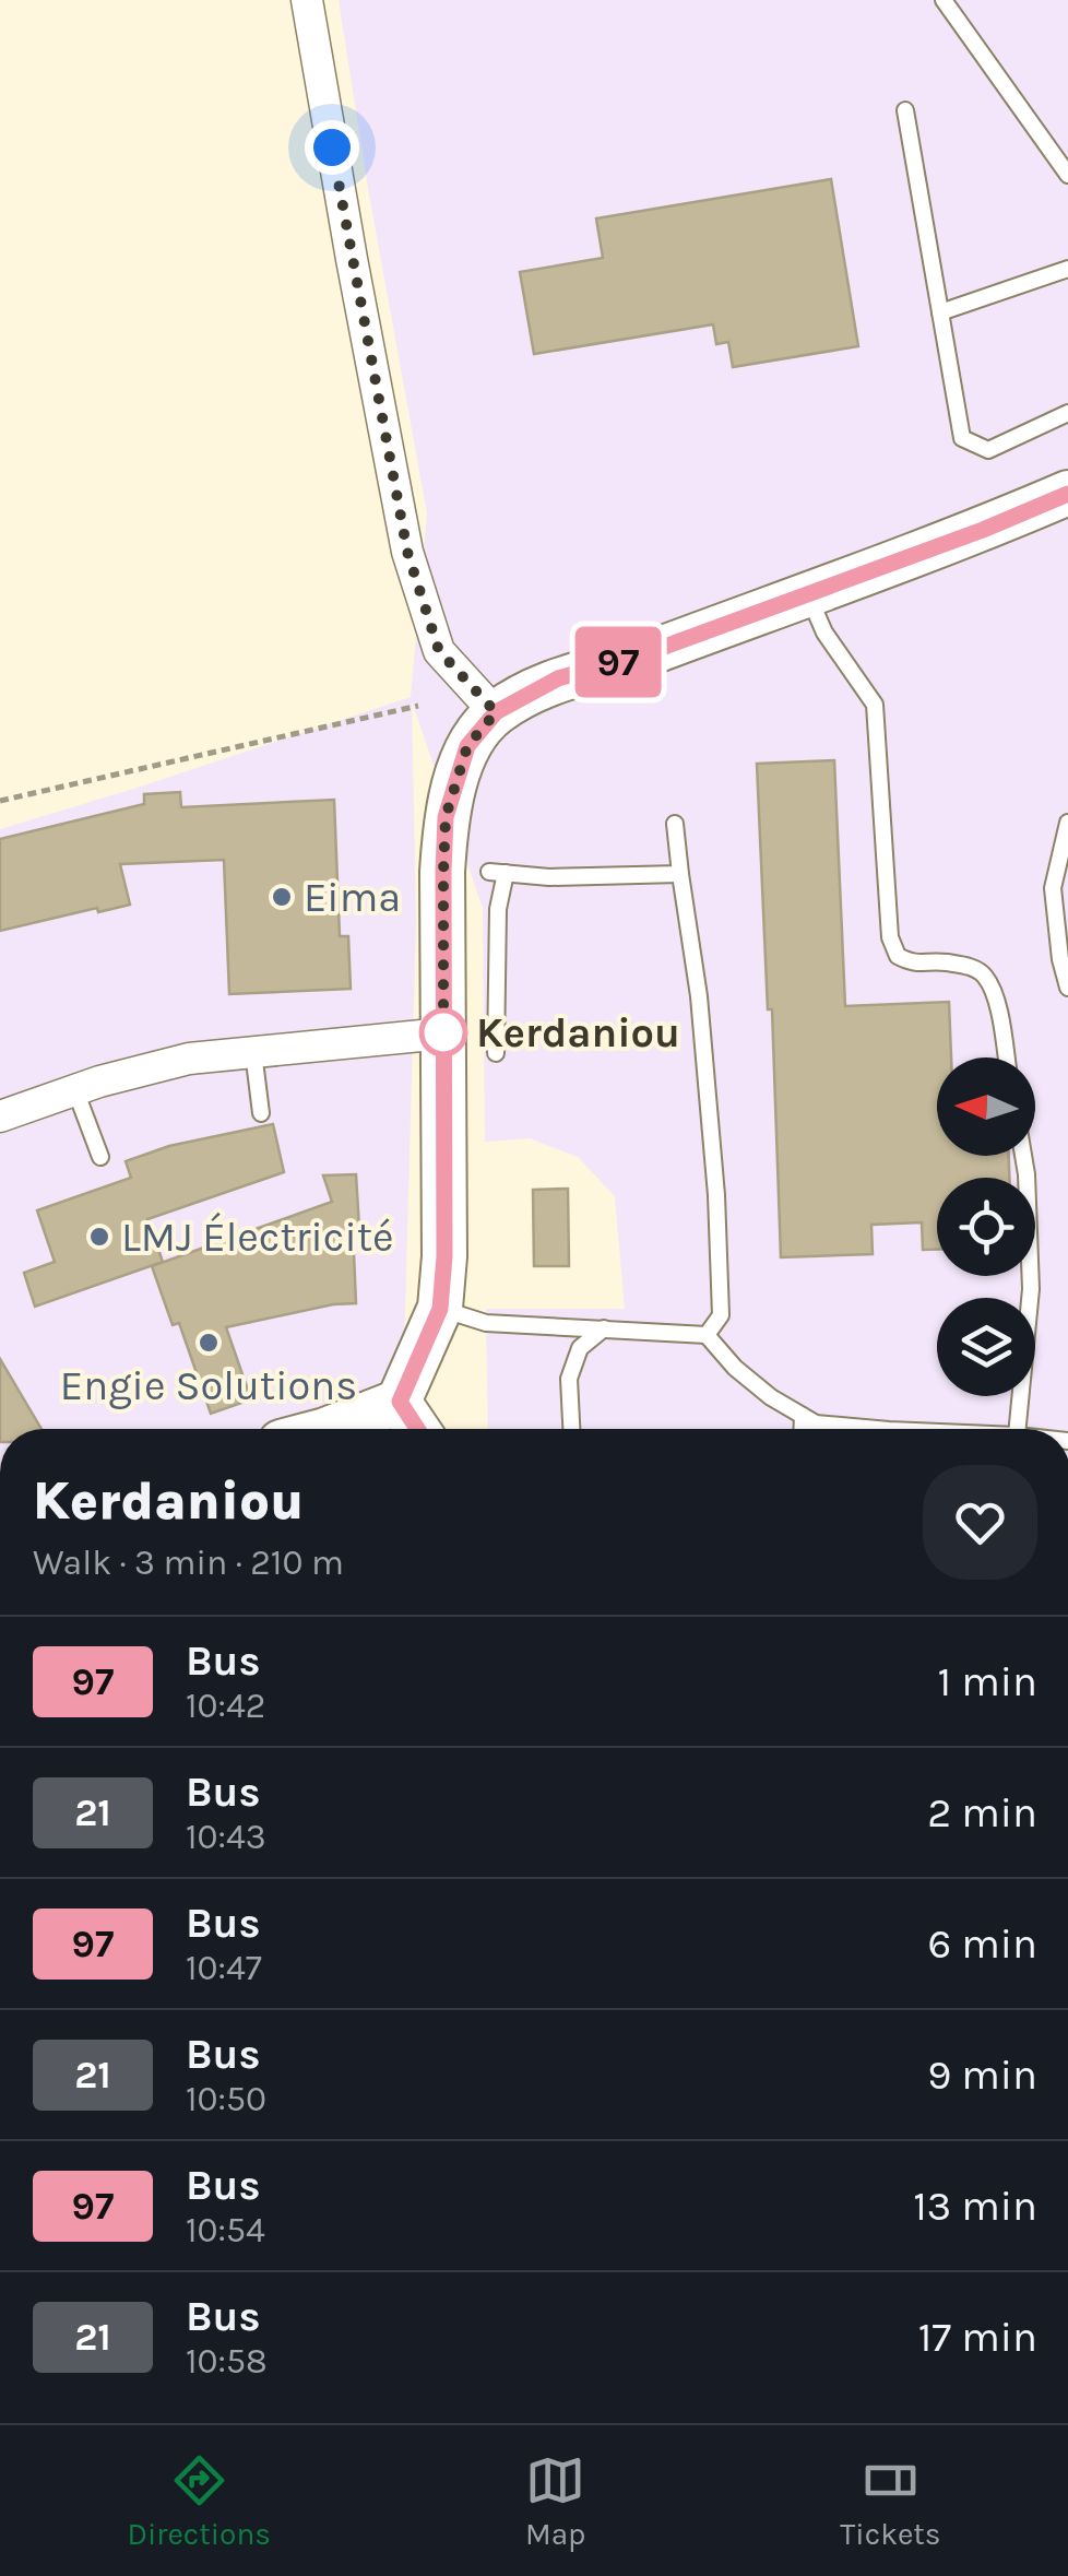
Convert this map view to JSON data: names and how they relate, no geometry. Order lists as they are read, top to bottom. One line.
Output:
{"places":["Eima","Kerdaniou","LMJ Électricité","Engie Solutions"],"lines":["bus line 97"],"north":"left","page":{"on_map":"97","heading":["Kerdaniou","Walk · 3 min · 210 m"],"list":[{"mark":"97","name":"Bus","note":"10:42","value":"1 min"},{"mark":"21","name":"Bus","note":"10:43","value":"2 min"},{"mark":"97","name":"Bus","note":"10:47","value":"6 min"},{"mark":"21","name":"Bus","note":"10:50","value":"9 min"},{"mark":"97","name":"Bus","note":"10:54","value":"13 min"},{"mark":"21","name":"Bus","note":"10:58","value":"17 min"}],"tabs":["Directions","Map","Tickets"]}}
